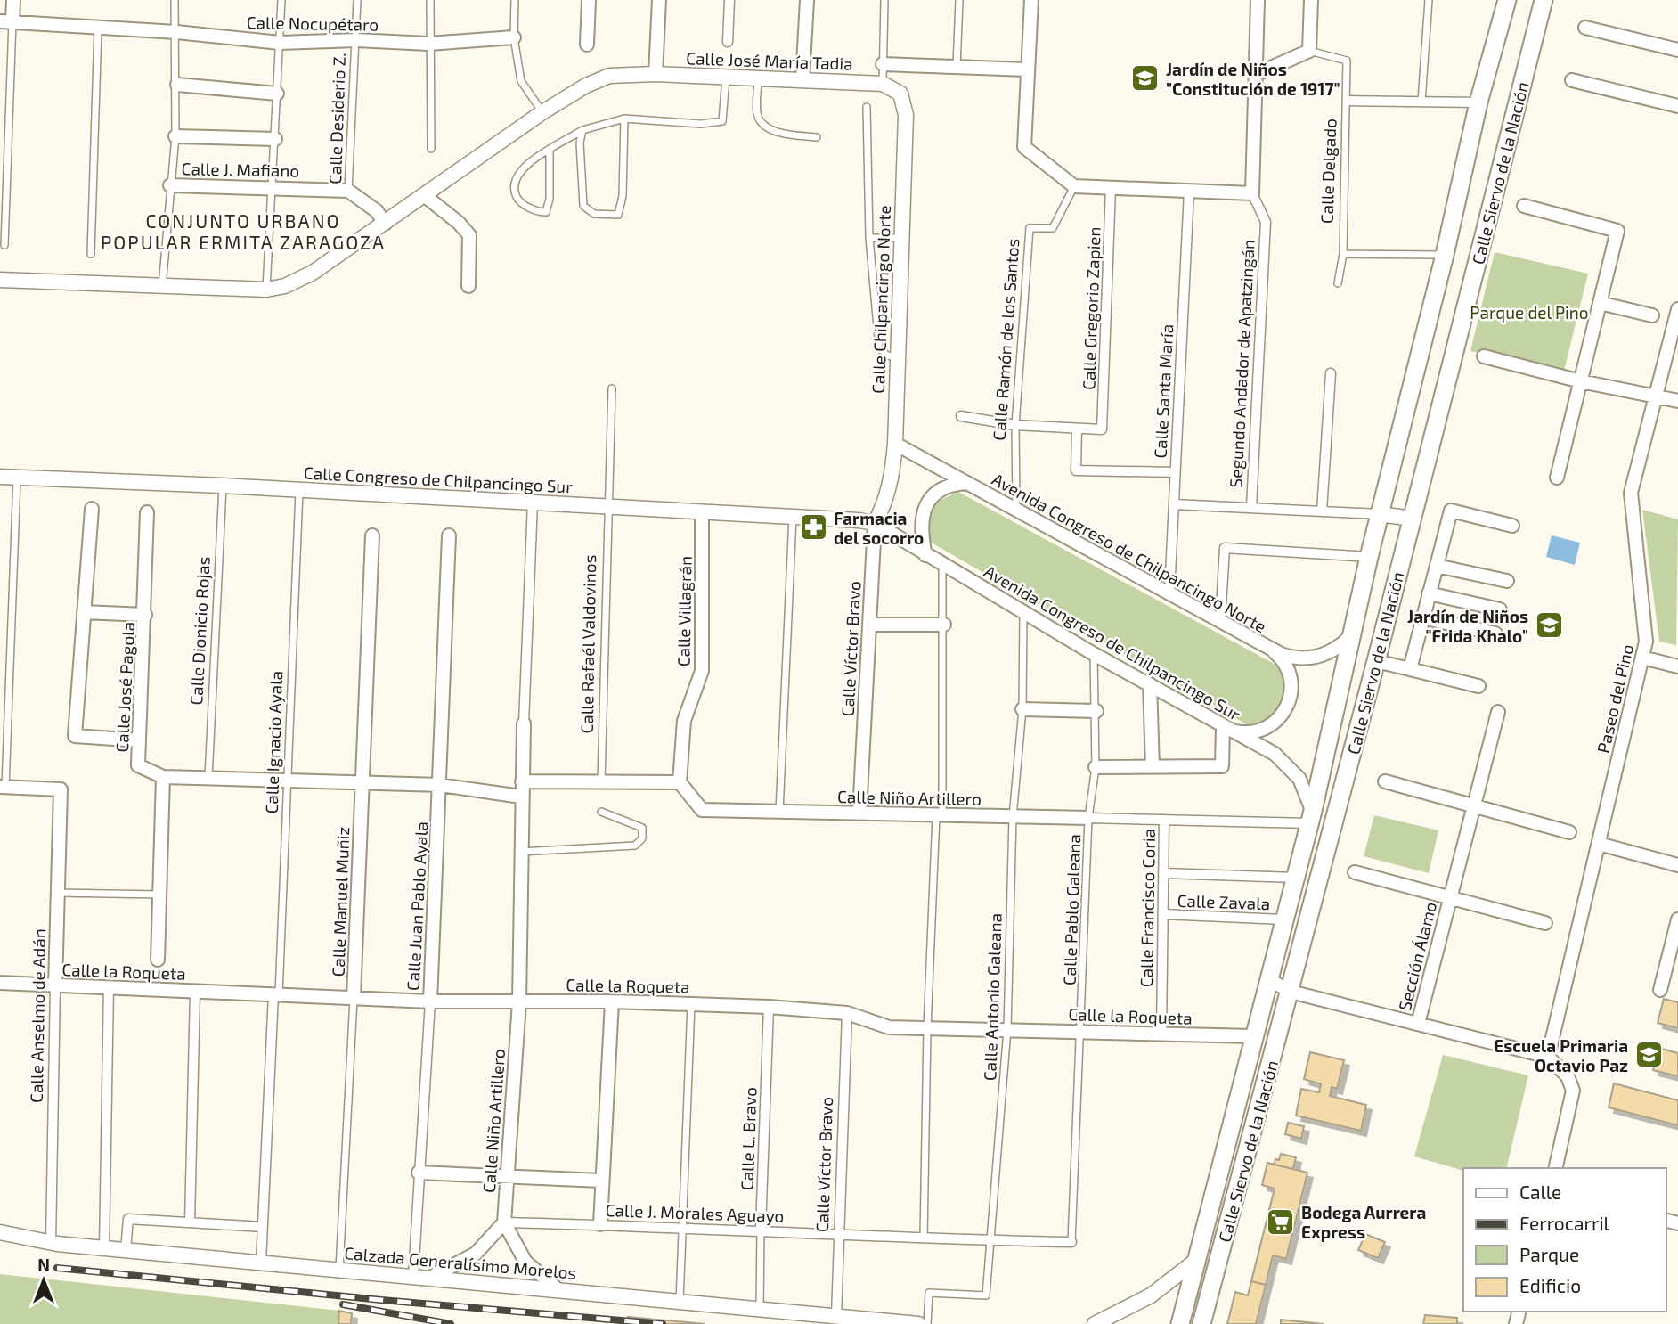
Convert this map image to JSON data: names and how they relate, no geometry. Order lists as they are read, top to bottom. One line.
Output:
{"streets":{"main road":["Calle Siervo de la Nación"],"street":["Calle Nocupétaro","Calle José María Tadia","Calle Desiderio Z.","Calle J. Mafiano","Calle Chilpancingo Norte","Calle Gregorio Zapien","Segundo Andador de Apatzingán","Calle Santa María","Calle Congreso de Chilpancingo Sur","Avenida Congreso de Chilpancingo Norte","Calle Villagrán","Avenida Congreso de Chilpancingo Sur","Calle Víctor Bravo","Calle José Pagola","Paseo del Pino","Calle Ignacio Ayala","Calle Niño Artillero","Calle Manuel Muñiz","Calle Zavala","Calle Juan Pablo Ayala","Calle Francisco Coria","Sección Álamo","Calle la Roqueta","Calle Anselmo de Adán","Calle L. Bravo","Calle J. Morales Aguayo","Calzada Generalísimo Morelos"],"lane":["Calle Delgado","Calle Ramón de los Santos","Calle Dionicio Rojas","Calle Rafaél Valdovinos","Calle Pablo Galeana","Calle Antonio Galeana"]},"crossings":[["Calle Nocupétaro","Calle Desiderio Z."],["Calle José María Tadia","Calle Desiderio Z."],["Calle José María Tadia","Calle Chilpancingo Norte"],["Calle Desiderio Z.","Calle J. Mafiano"],["Calle Siervo de la Nación","Avenida Congreso de Chilpancingo Norte"],["Calle Siervo de la Nación","Avenida Congreso de Chilpancingo Sur"],["Calle Siervo de la Nación","Calle Niño Artillero"],["Calle Siervo de la Nación","Calle Zavala"],["Calle Siervo de la Nación","Calle la Roqueta"],["Calle Chilpancingo Norte","Calle Congreso de Chilpancingo Sur"],["Calle Chilpancingo Norte","Avenida Congreso de Chilpancingo Norte"],["Calle Chilpancingo Norte","Avenida Congreso de Chilpancingo Sur"],["Calle Chilpancingo Norte","Calle Víctor Bravo"],["Calle Ramón de los Santos","Avenida Congreso de Chilpancingo Norte"],["Calle Santa María","Avenida Congreso de Chilpancingo Norte"],["Calle Congreso de Chilpancingo Sur","Calle Villagrán"],["Calle Congreso de Chilpancingo Sur","Calle Dionicio Rojas"],["Calle Congreso de Chilpancingo Sur","Avenida Congreso de Chilpancingo Sur"],["Calle Congreso de Chilpancingo Sur","Calle Rafaél Valdovinos"],["Calle Congreso de Chilpancingo Sur","Calle Víctor Bravo"],["Calle Congreso de Chilpancingo Sur","Calle Ignacio Ayala"],["Calle Congreso de Chilpancingo Sur","Calle Niño Artillero"],["Calle Villagrán","Calle Niño Artillero"],["Avenida Congreso de Chilpancingo Sur","Calle Víctor Bravo"],["Avenida Congreso de Chilpancingo Sur","Calle Niño Artillero"],["Avenida Congreso de Chilpancingo Sur","Calle Pablo Galeana"],["Avenida Congreso de Chilpancingo Sur","Calle Antonio Galeana"],["Calle Víctor Bravo","Calle Niño Artillero"],["Calle Víctor Bravo","Calle la Roqueta"],["Calle Víctor Bravo","Calle J. Morales Aguayo"],["Calle Víctor Bravo","Calzada Generalísimo Morelos"],["Calle Ignacio Ayala","Calle la Roqueta"],["Calle Ignacio Ayala","Calzada Generalísimo Morelos"],["Calle Niño Artillero","Calle Francisco Coria"],["Calle Niño Artillero","Calle Pablo Galeana"],["Calle Niño Artillero","Calle la Roqueta"],["Calle Niño Artillero","Calle Antonio Galeana"],["Calle Niño Artillero","Calle J. Morales Aguayo"],["Calle Manuel Muñiz","Calle la Roqueta"],["Calle Manuel Muñiz","Calzada Generalísimo Morelos"],["Calle Zavala","Calle Francisco Coria"],["Calle Juan Pablo Ayala","Calle la Roqueta"],["Calle Juan Pablo Ayala","Calzada Generalísimo Morelos"],["Calle Francisco Coria","Calle la Roqueta"],["Calle Pablo Galeana","Calle la Roqueta"],["Calle Pablo Galeana","Calle J. Morales Aguayo"],["Calle la Roqueta","Calle Antonio Galeana"],["Calle la Roqueta","Calle Anselmo de Adán"],["Calle la Roqueta","Calle L. Bravo"],["Calle Antonio Galeana","Calle J. Morales Aguayo"],["Calle Anselmo de Adán","Calzada Generalísimo Morelos"],["Calle L. Bravo","Calle J. Morales Aguayo"],["Calle L. Bravo","Calzada Generalísimo Morelos"]],"districts":["CONJUNTO URBANO POPULAR ERMITA ZARAGOZA"],"parks":["Parque del Pino"],"places":{"school or university":["Jardín de Niños \"Constitución de 1917\"","Jardín de Niños \"Frida Khalo\"","Escuela Primaria Octavio Paz"],"pharmacy":["Farmacia del socorro"],"supermarket":["Bodega Aurrera Express"]},"legend":["Calle","Ferrocarril","Parque","Edificio"],"north":"top"}
